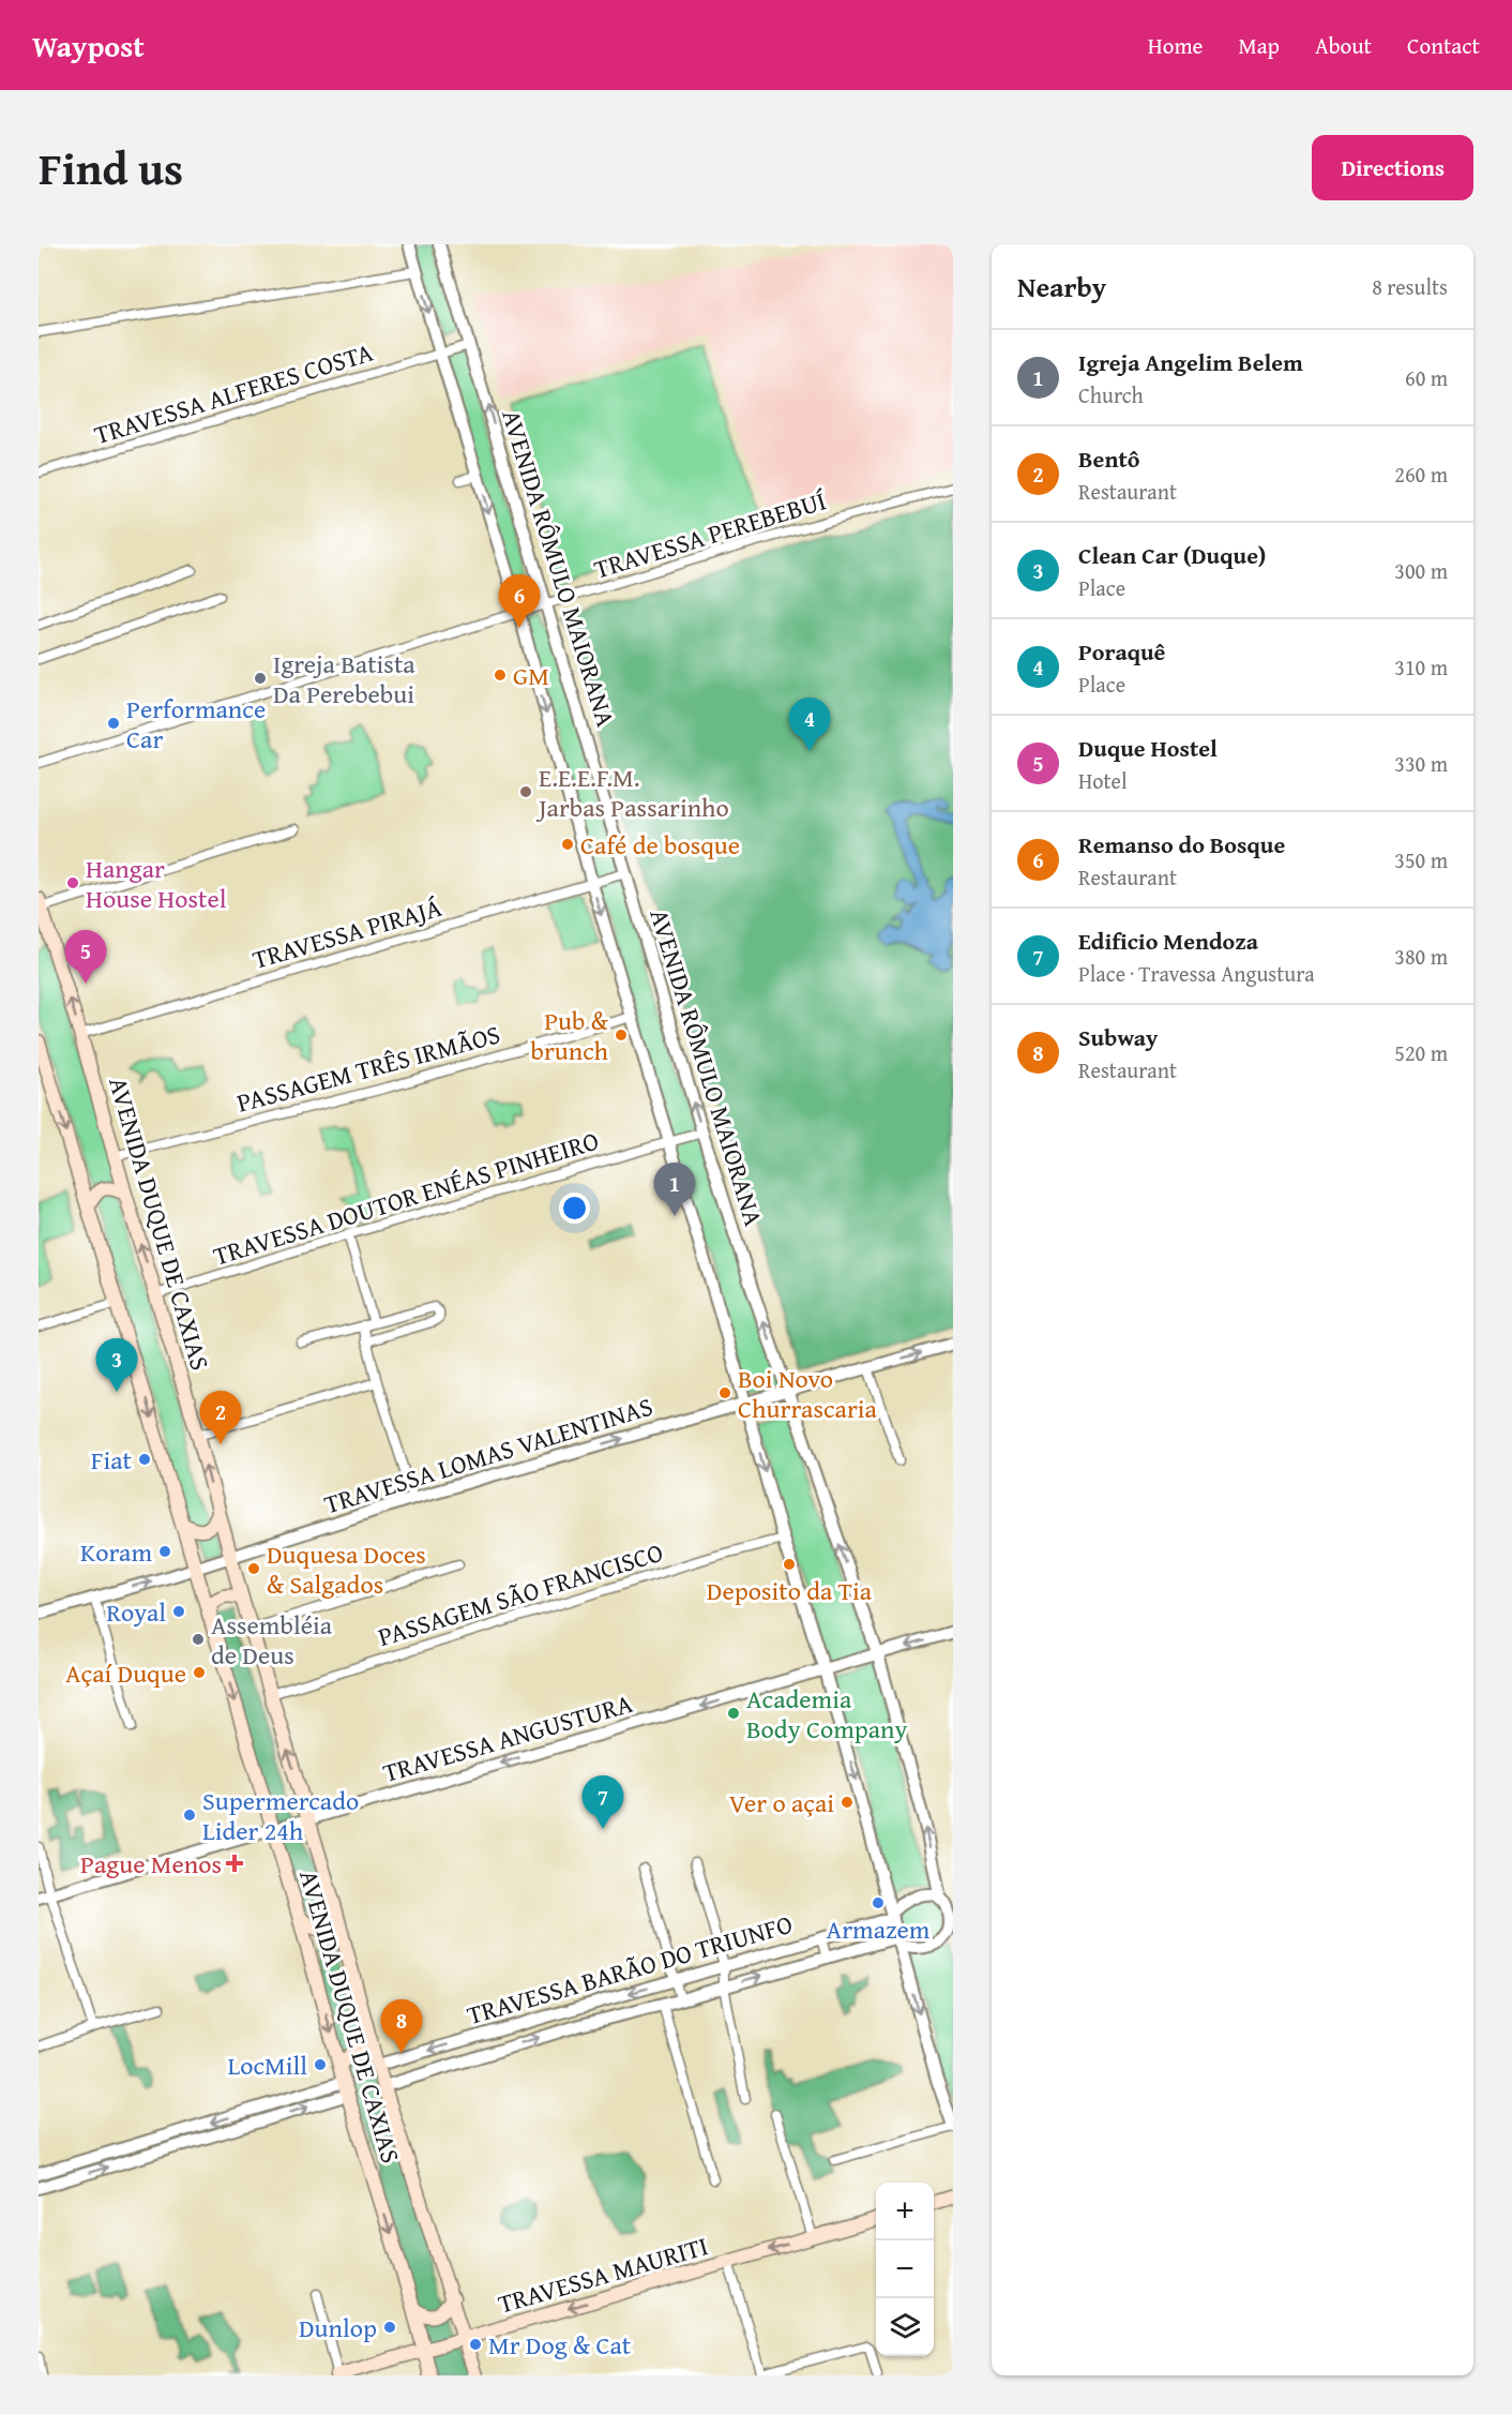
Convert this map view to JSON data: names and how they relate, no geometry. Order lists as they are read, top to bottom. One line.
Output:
{"streets":{"main road":["AVENIDA DUQUE DE CAXIAS","TRAVESSA MAURITI"],"street":["TRAVESSA ALFERES COSTA","TRAVESSA PEREBEBUÍ","AVENIDA RÔMULO MAIORANA","TRAVESSA PIRAJÁ","PASSAGEM TRÊS IRMÃOS","TRAVESSA DOUTOR ENÉAS PINHEIRO","TRAVESSA LOMAS VALENTINAS","PASSAGEM SÃO FRANCISCO","TRAVESSA ANGUSTURA","TRAVESSA BARÃO DO TRIUNFO"]},"crossings":[["TRAVESSA ALFERES COSTA","AVENIDA RÔMULO MAIORANA"],["TRAVESSA PEREBEBUÍ","AVENIDA RÔMULO MAIORANA"],["AVENIDA RÔMULO MAIORANA","TRAVESSA PIRAJÁ"],["AVENIDA RÔMULO MAIORANA","PASSAGEM TRÊS IRMÃOS"],["AVENIDA RÔMULO MAIORANA","TRAVESSA DOUTOR ENÉAS PINHEIRO"],["AVENIDA RÔMULO MAIORANA","TRAVESSA LOMAS VALENTINAS"],["AVENIDA RÔMULO MAIORANA","PASSAGEM SÃO FRANCISCO"],["AVENIDA RÔMULO MAIORANA","TRAVESSA ANGUSTURA"],["AVENIDA RÔMULO MAIORANA","TRAVESSA BARÃO DO TRIUNFO"],["TRAVESSA PIRAJÁ","AVENIDA DUQUE DE CAXIAS"],["PASSAGEM TRÊS IRMÃOS","AVENIDA DUQUE DE CAXIAS"],["TRAVESSA DOUTOR ENÉAS PINHEIRO","AVENIDA DUQUE DE CAXIAS"],["AVENIDA DUQUE DE CAXIAS","TRAVESSA LOMAS VALENTINAS"],["AVENIDA DUQUE DE CAXIAS","PASSAGEM SÃO FRANCISCO"],["AVENIDA DUQUE DE CAXIAS","TRAVESSA ANGUSTURA"],["AVENIDA DUQUE DE CAXIAS","TRAVESSA BARÃO DO TRIUNFO"],["AVENIDA DUQUE DE CAXIAS","TRAVESSA MAURITI"]],"one_way":["TRAVESSA LOMAS VALENTINAS","TRAVESSA ANGUSTURA","TRAVESSA MAURITI"],"places":{"other":["GM","Igreja Batista Da Perebebui","Performance Car","E.E.E.F.M. Jarbas Passarinho","Café de bosque","Hangar House Hostel","Pub & brunch","Boi Novo Churrascaria","Fiat","Koram","Deposito da Tia","Duquesa Doces & Salgados","Royal","Assembléia de Deus","Açaí Duque","Academia Body Company","Ver o açai","Supermercado Lider 24h","Armazem","LocMill","Dunlop","Mr Dog & Cat"],"health":["Pague Menos"]},"page":{"header":"Waypost","nav":["Home","Map","About","Contact"],"title":"Find us","buttons":"Directions","heading":["Nearby","8 results"],"list":[{"mark":"1","name":"Igreja Angelim Belem","note":"Church","value":"60 m"},{"mark":"2","name":"Bentô","note":"Restaurant","value":"260 m"},{"mark":"3","name":"Clean Car (Duque)","note":"Place","value":"300 m"},{"mark":"4","name":"Poraquê","note":"Place","value":"310 m"},{"mark":"5","name":"Duque Hostel","note":"Hotel","value":"330 m"},{"mark":"6","name":"Remanso do Bosque","note":"Restaurant","value":"350 m"},{"mark":"7","name":"Edificio Mendoza","note":"Place · Travessa Angustura","value":"380 m"},{"mark":"8","name":"Subway","note":"Restaurant","value":"520 m"}],"pins":["6","4","5","1","3","2","7","8"],"map_buttons":["+","−"]}}
